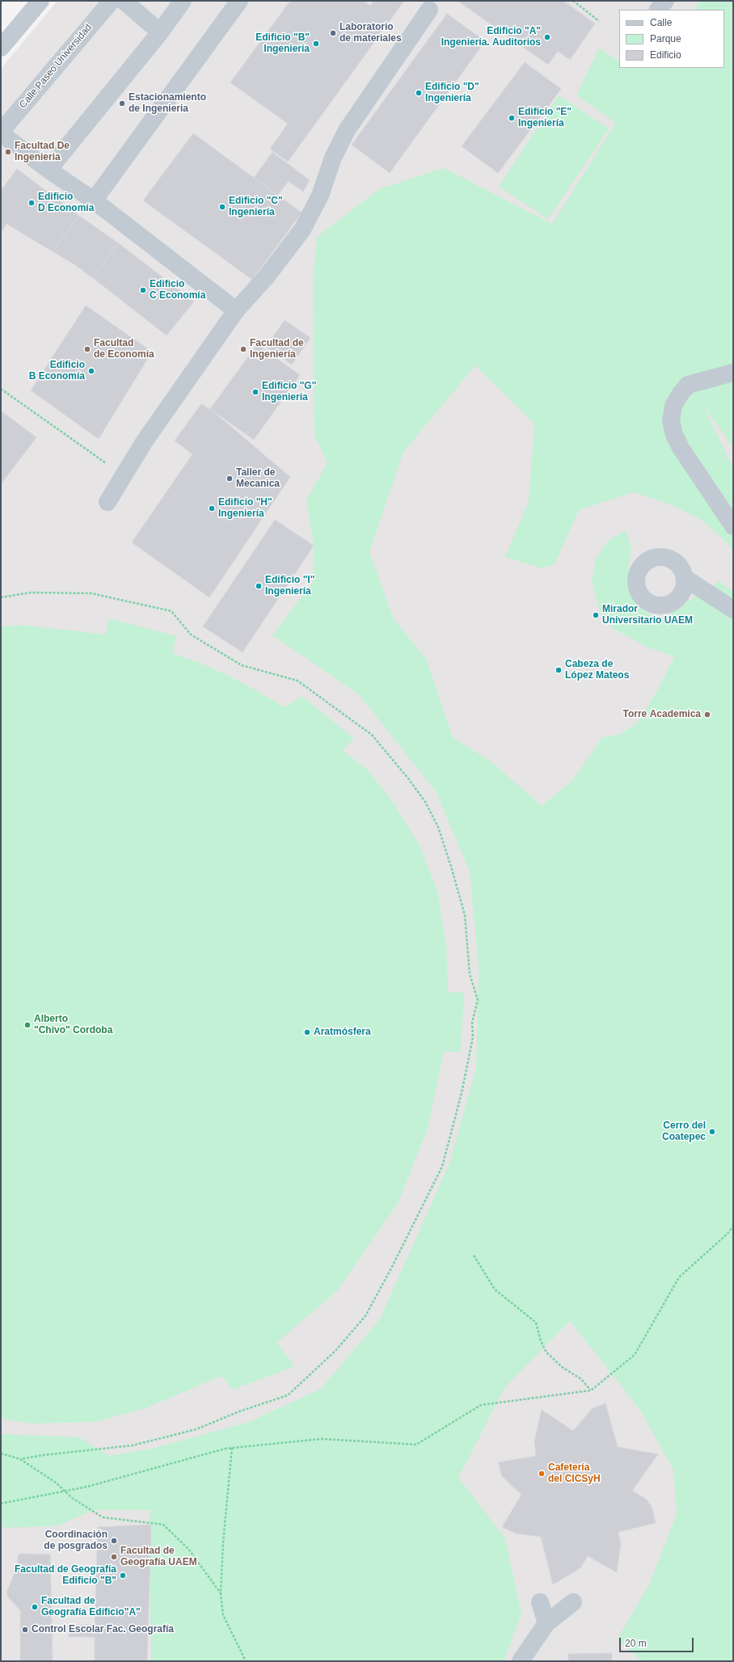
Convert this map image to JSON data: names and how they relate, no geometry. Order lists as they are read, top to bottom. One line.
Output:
{"streets":{"street":["Calle Paseo Universidad"]},"places":["Laboratorio de materiales","Edificio \"A\" Ingeniería. Auditorios","Edificio \"B\" Ingeniería","Edificio \"D\" Ingeniería","Estacionamiento de Ingenieria","Edificio \"E\" Ingeniería","Facultad De Ingenieria","Edificio D Economía","Edificio \"C\" Ingeniería","Edificio C Economía","Facultad de Economía","Facultad de Ingeniería","Edificio B Economía","Edificio \"G\" Ingeniería","Taller de Mecanica","Edificio \"H\" Ingeniería","Edificio \"I\" Ingeniería","Mirador Universitario UAEM","Cabeza de López Mateos","Torre Academica","Alberto \"Chivo\" Cordoba","Aratmósfera","Cerro del Coatepec","Cafetería del CICSyH","Coordinación de posgrados","Facultad de Geografía UAEM","Facultad de Geografía Edificio \"B\"","Facultad de Geografía Edificio\"A\"","Control Escolar Fac. Geografía"],"legend":["Calle","Parque","Edificio"],"scale_bar":"20 m"}
